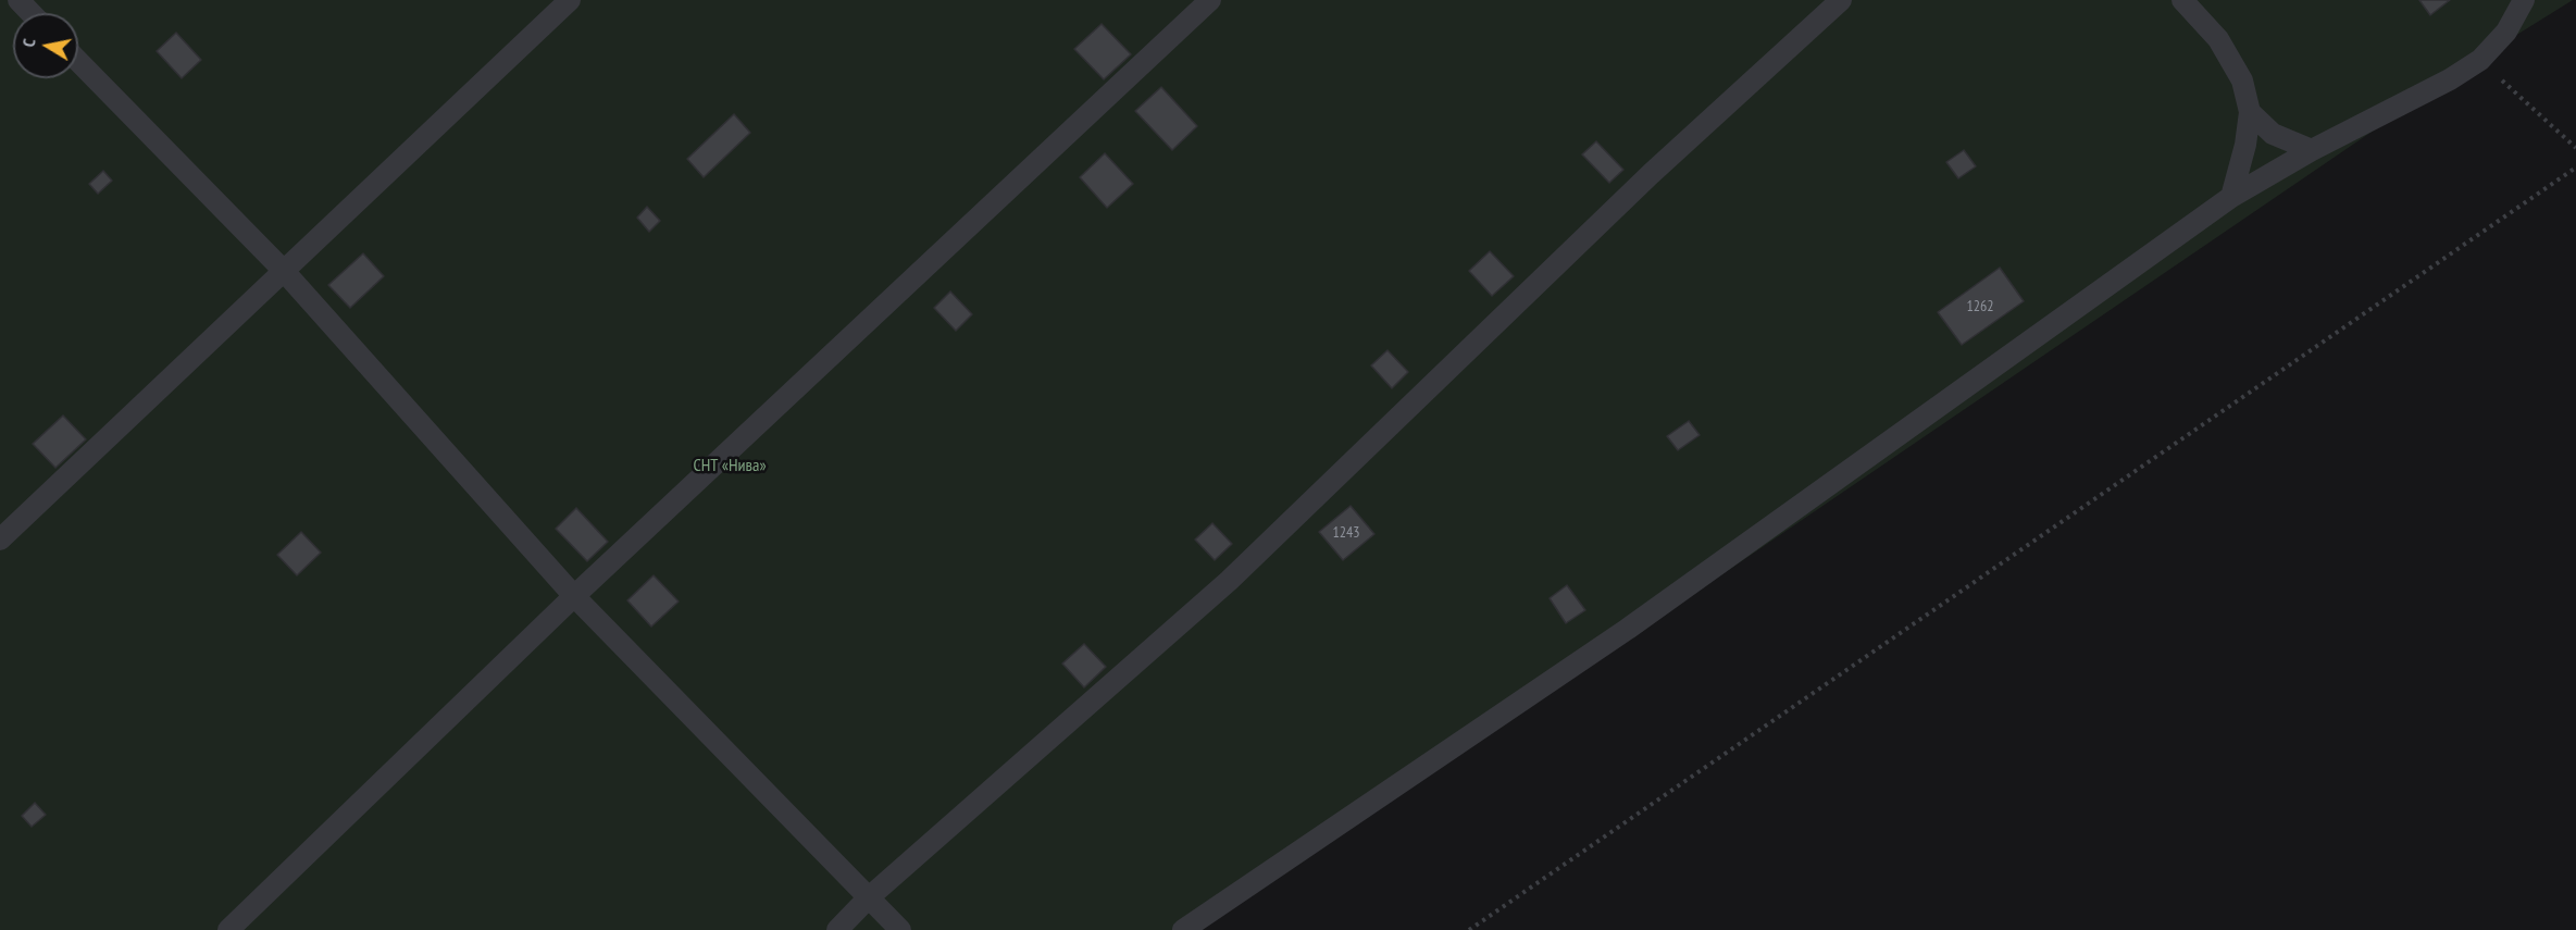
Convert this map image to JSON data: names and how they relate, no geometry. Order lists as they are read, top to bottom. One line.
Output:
{"parks":["СНТ «Нива»"],"house_numbers":["1262","1243"],"north":"left"}
